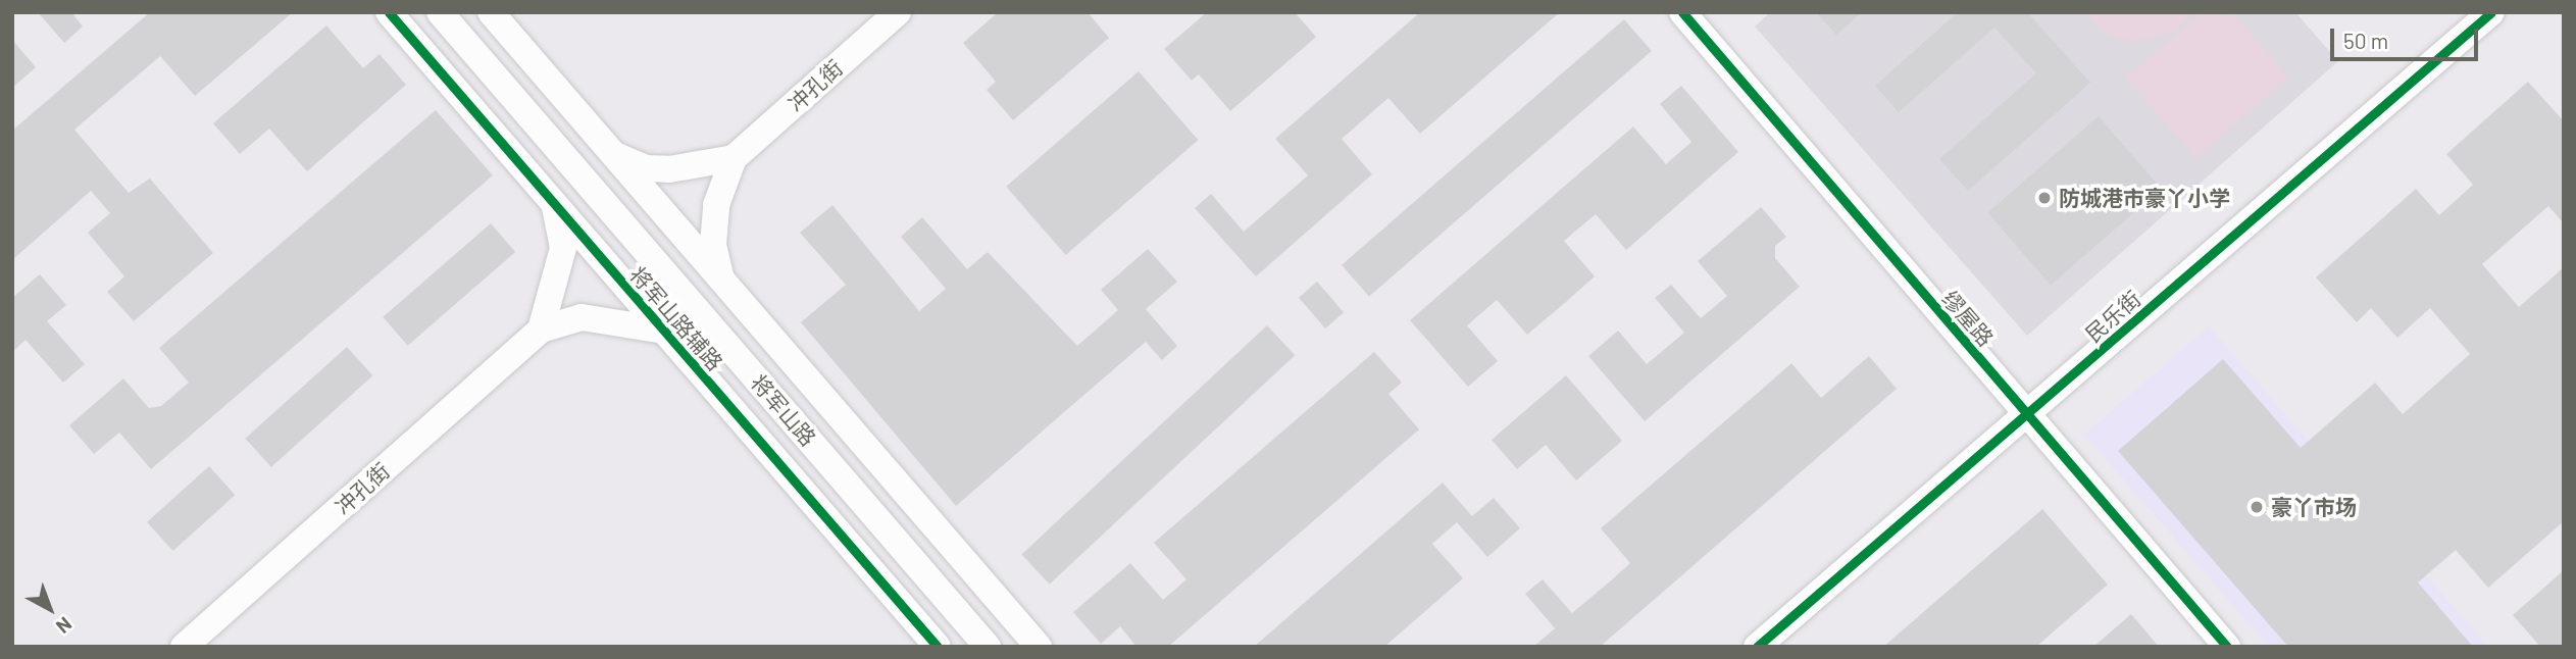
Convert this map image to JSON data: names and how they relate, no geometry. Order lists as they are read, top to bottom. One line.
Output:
{"streets":{"street":["冲孔街","民乐街","将军山路辅路","缪屋路","将军山路"]},"crossings":[["冲孔街","将军山路辅路"],["民乐街","缪屋路"]],"places":["防城港市豪丫小学","豪丫市场"],"scale_bar":"50 m","north":"bottom right"}
